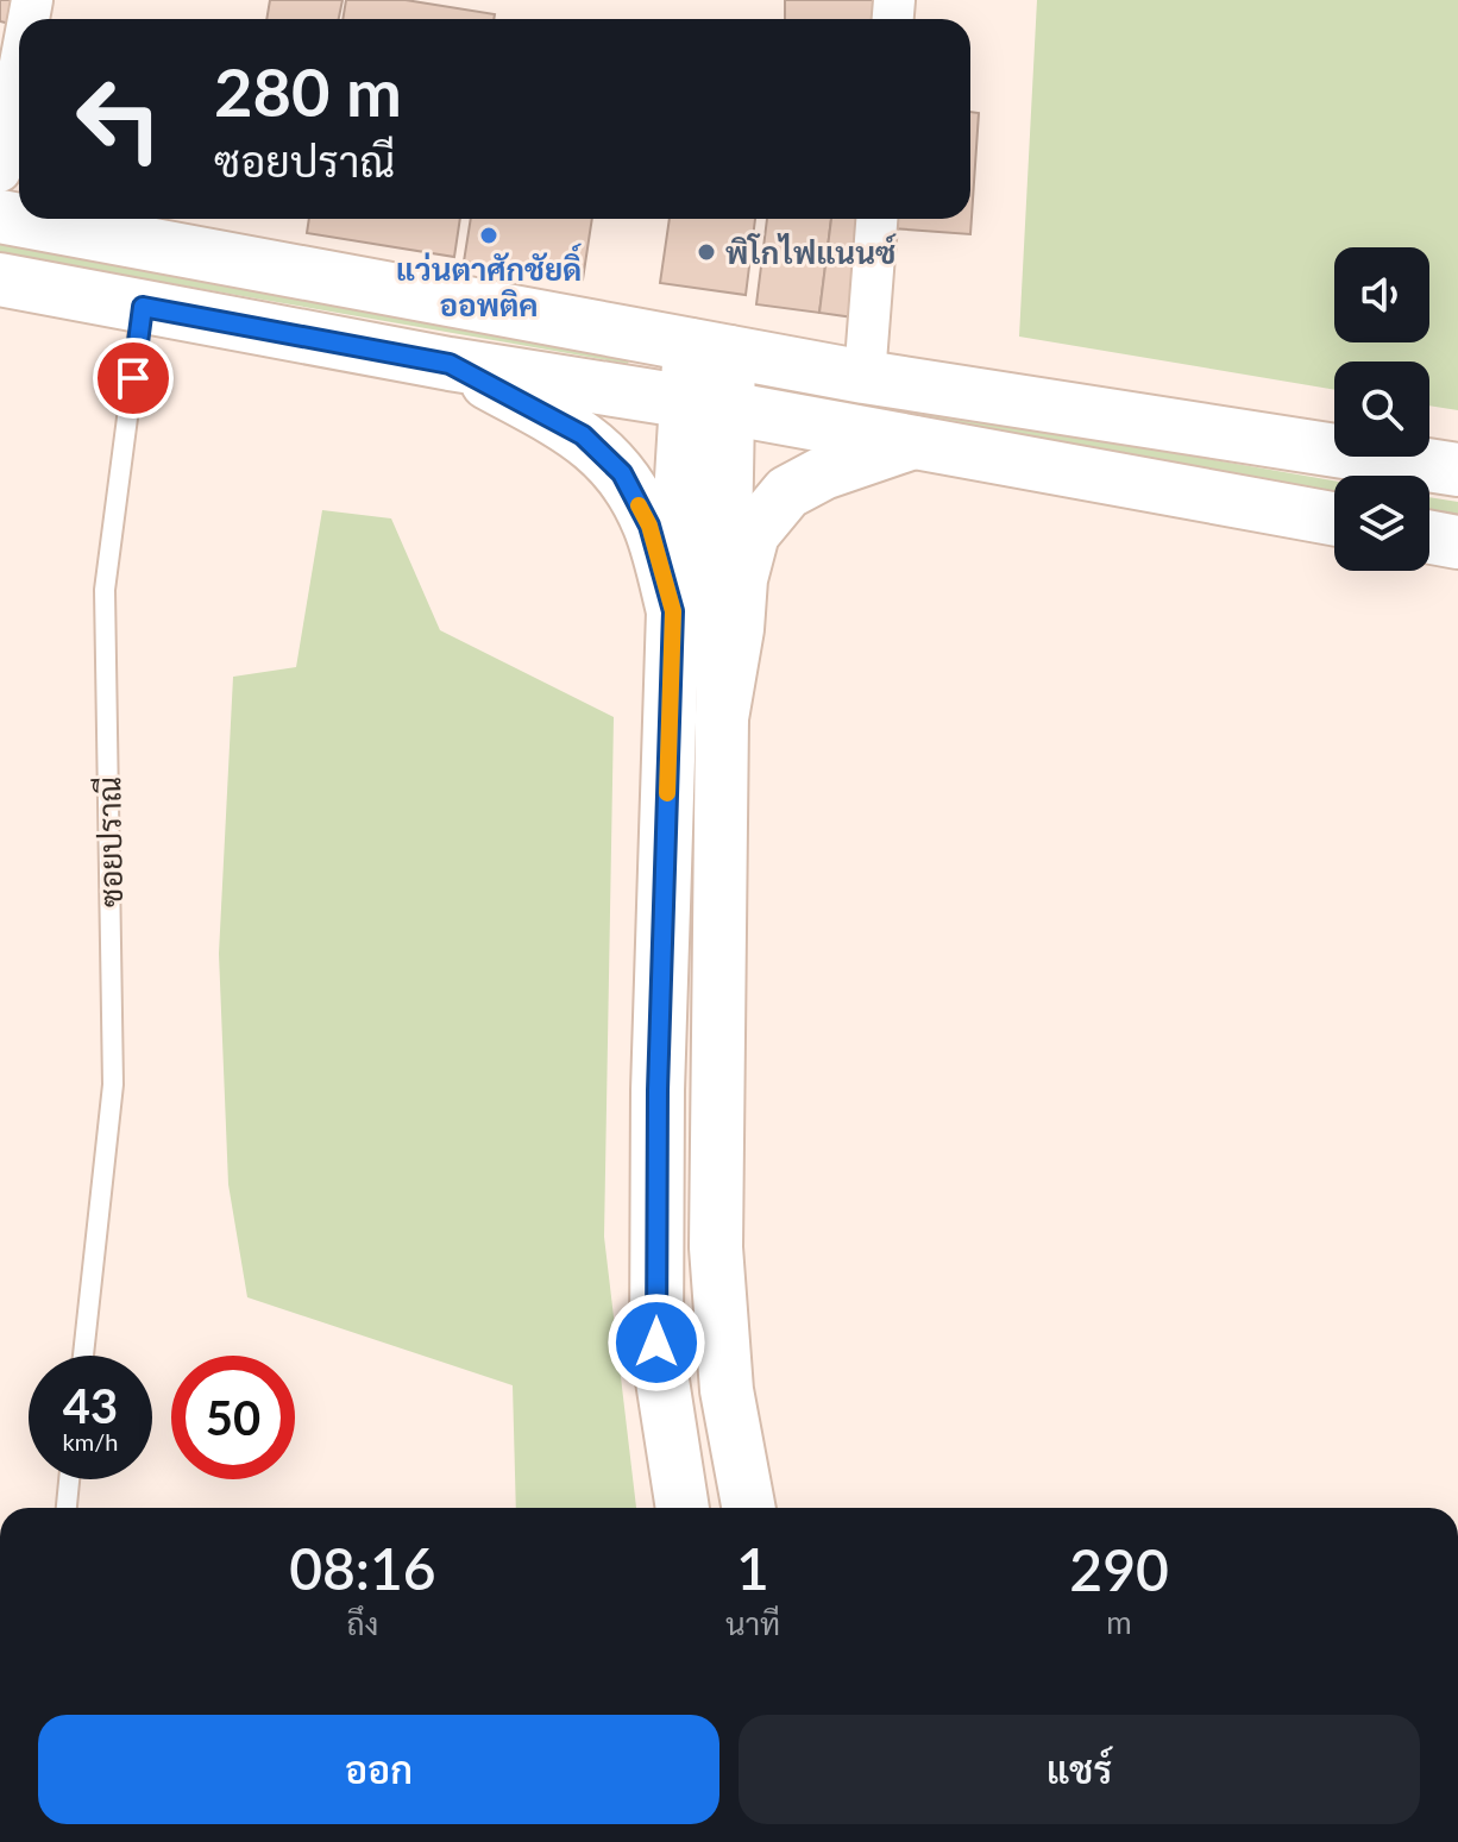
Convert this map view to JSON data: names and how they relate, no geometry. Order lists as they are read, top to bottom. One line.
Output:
{"streets":{"lane":["ซอยปราณี"]},"places":["แว่นตาศักชัยดิ์ ออพติค","พิโกไฟแนนซ์"],"page":{"turn":["280 m","ซอยปราณี"],"speed":"43 km/h","limit":"50","eta":["08:16","ถึง","1","นาที","290","m"],"buttons":["ออก","แชร์"]}}
